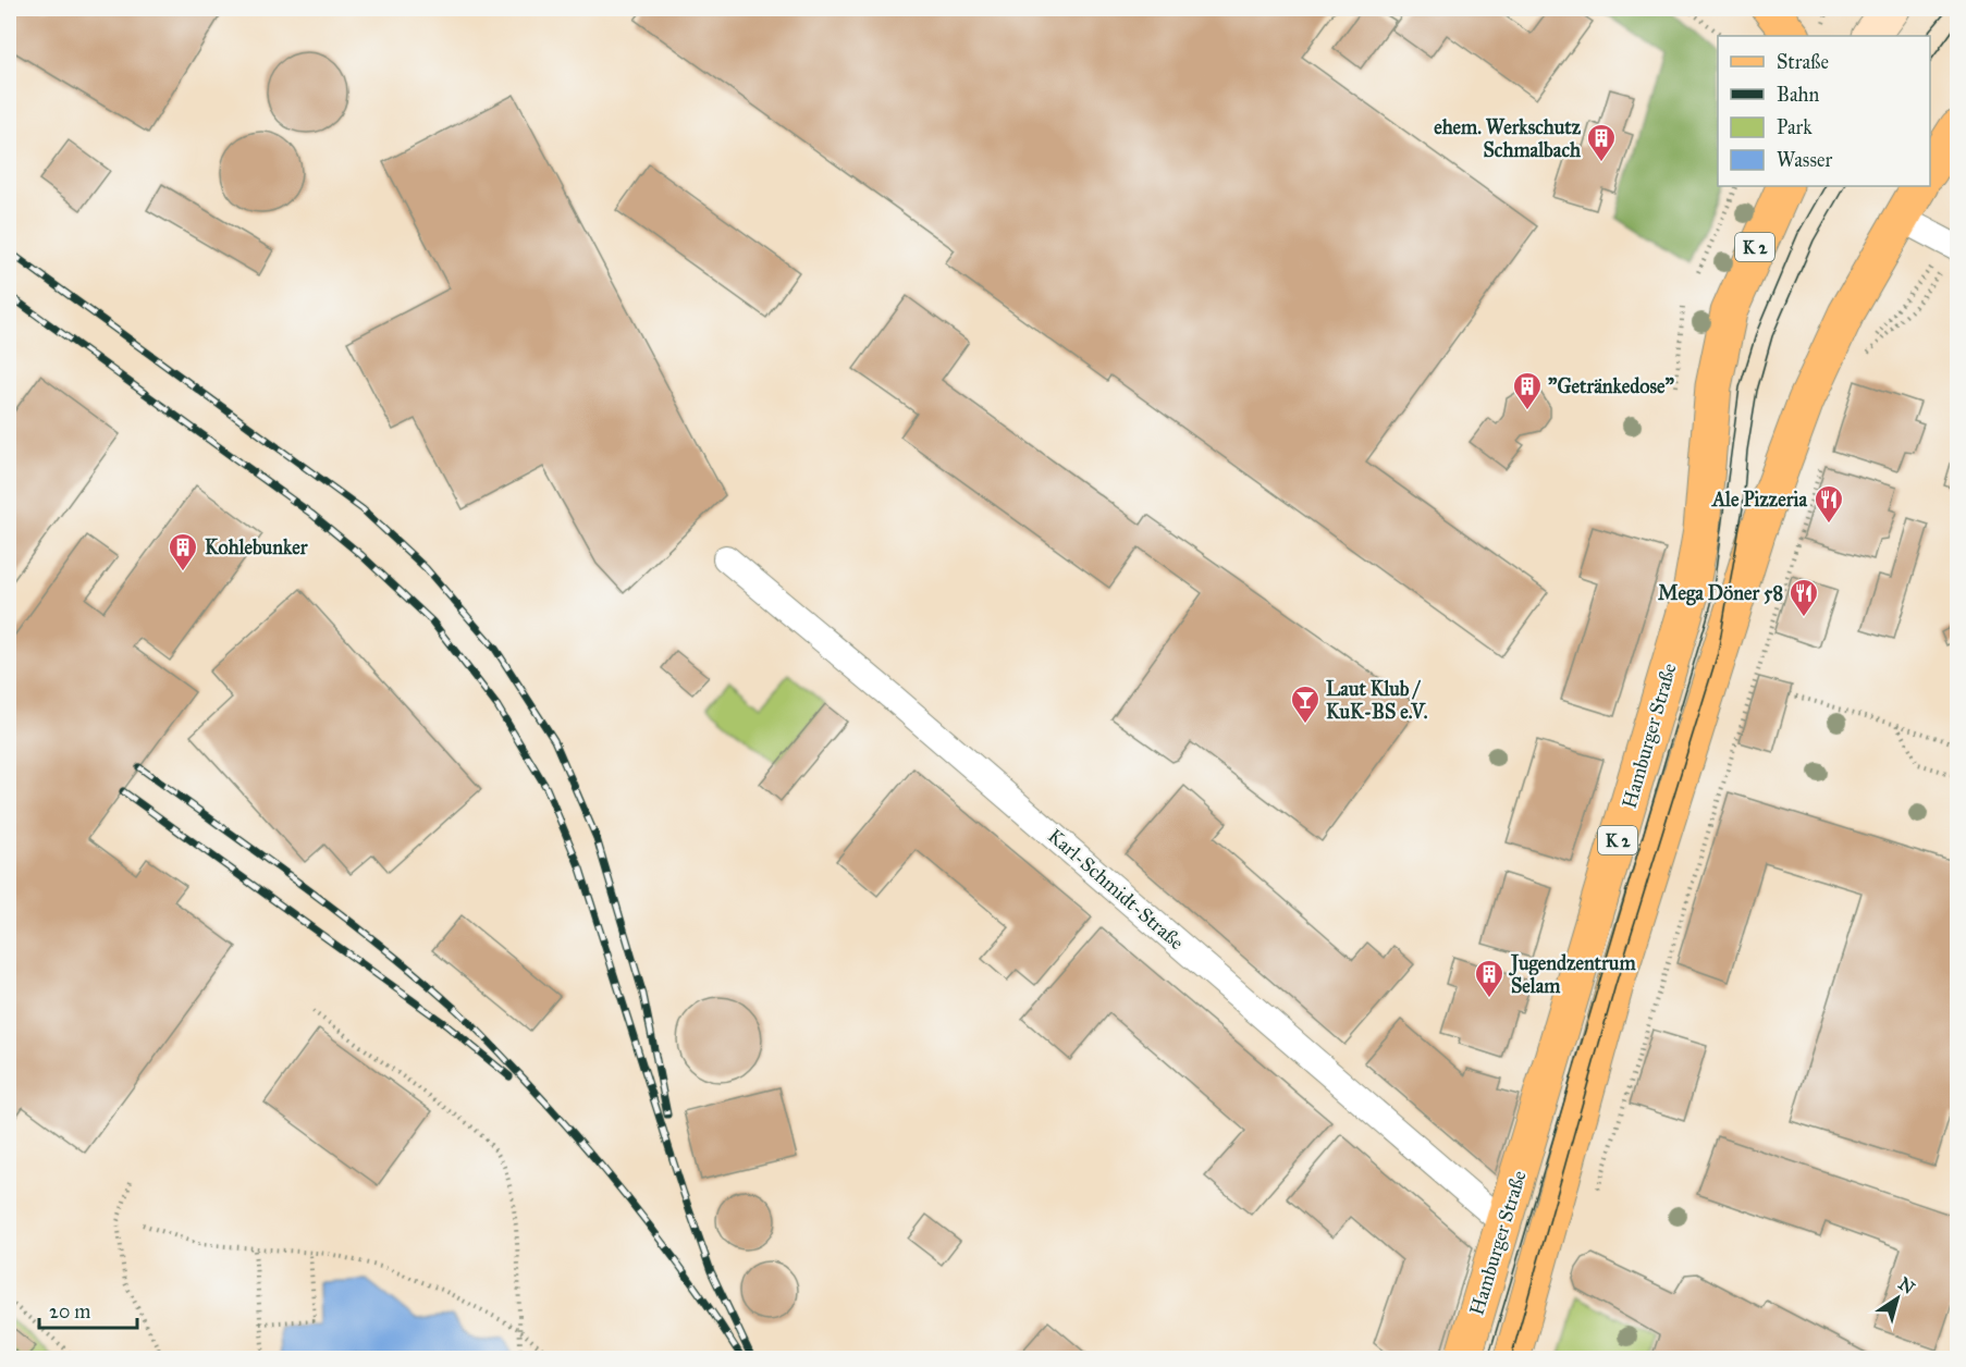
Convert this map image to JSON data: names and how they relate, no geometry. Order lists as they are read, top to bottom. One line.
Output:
{"streets":{"main road":["K 2","Hamburger Straße"],"street":["Karl-Schmidt-Straße"]},"crossings":[["Hamburger Straße","Karl-Schmidt-Straße"]],"places":{"building":["ehem. Werkschutz Schmalbach","\"Getränkedose\"","Kohlebunker","Jugendzentrum Selam"],"restaurant":["Ale Pizzeria","Mega Döner 58"],"bar":["Laut Klub / KuK-BS e.V."]},"legend":["Straße","Bahn","Park","Wasser"],"scale_bar":"20 m","north":"top right"}
